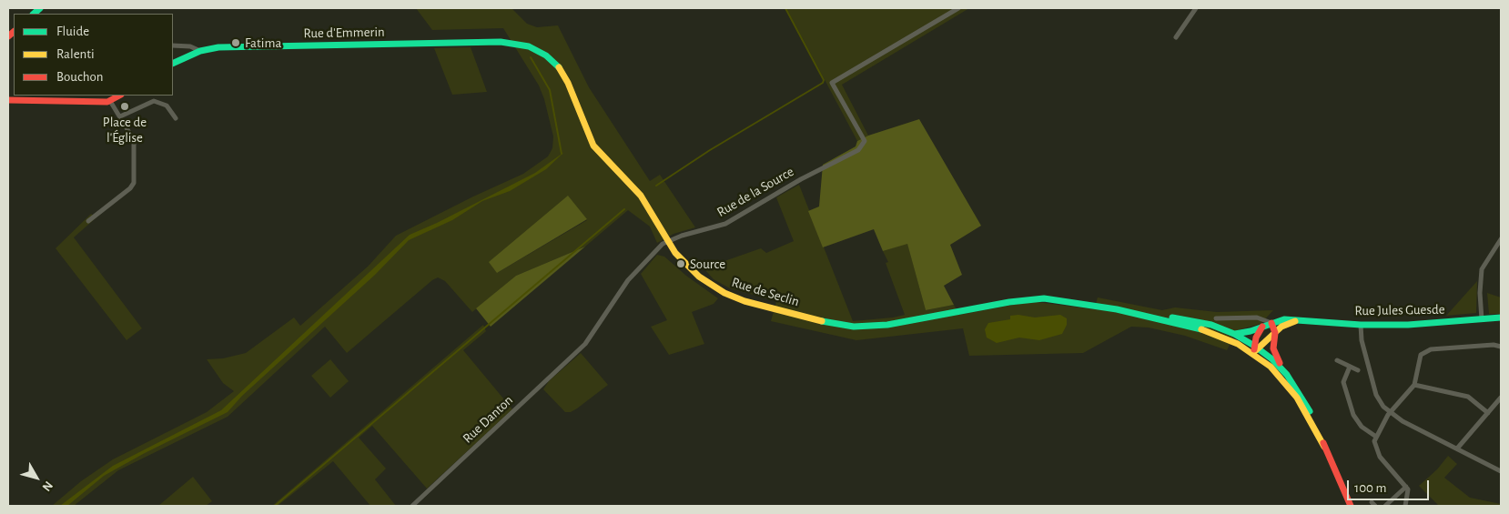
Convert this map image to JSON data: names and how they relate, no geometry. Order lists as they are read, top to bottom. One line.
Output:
{"streets":{"main road":["Rue d'Emmerin","Rue de Seclin","Rue Jules Guesde"],"street":["Rue de la Source","Rue Danton"]},"crossings":[["Rue d'Emmerin","Rue de Seclin"],["Rue de la Source","Rue de Seclin"],["Rue de la Source","Rue Danton"]],"places":["Fatima","Place de l'Église","Source"],"legend":["Fluide","Ralenti","Bouchon"],"scale_bar":"100 m","north":"bottom right"}
